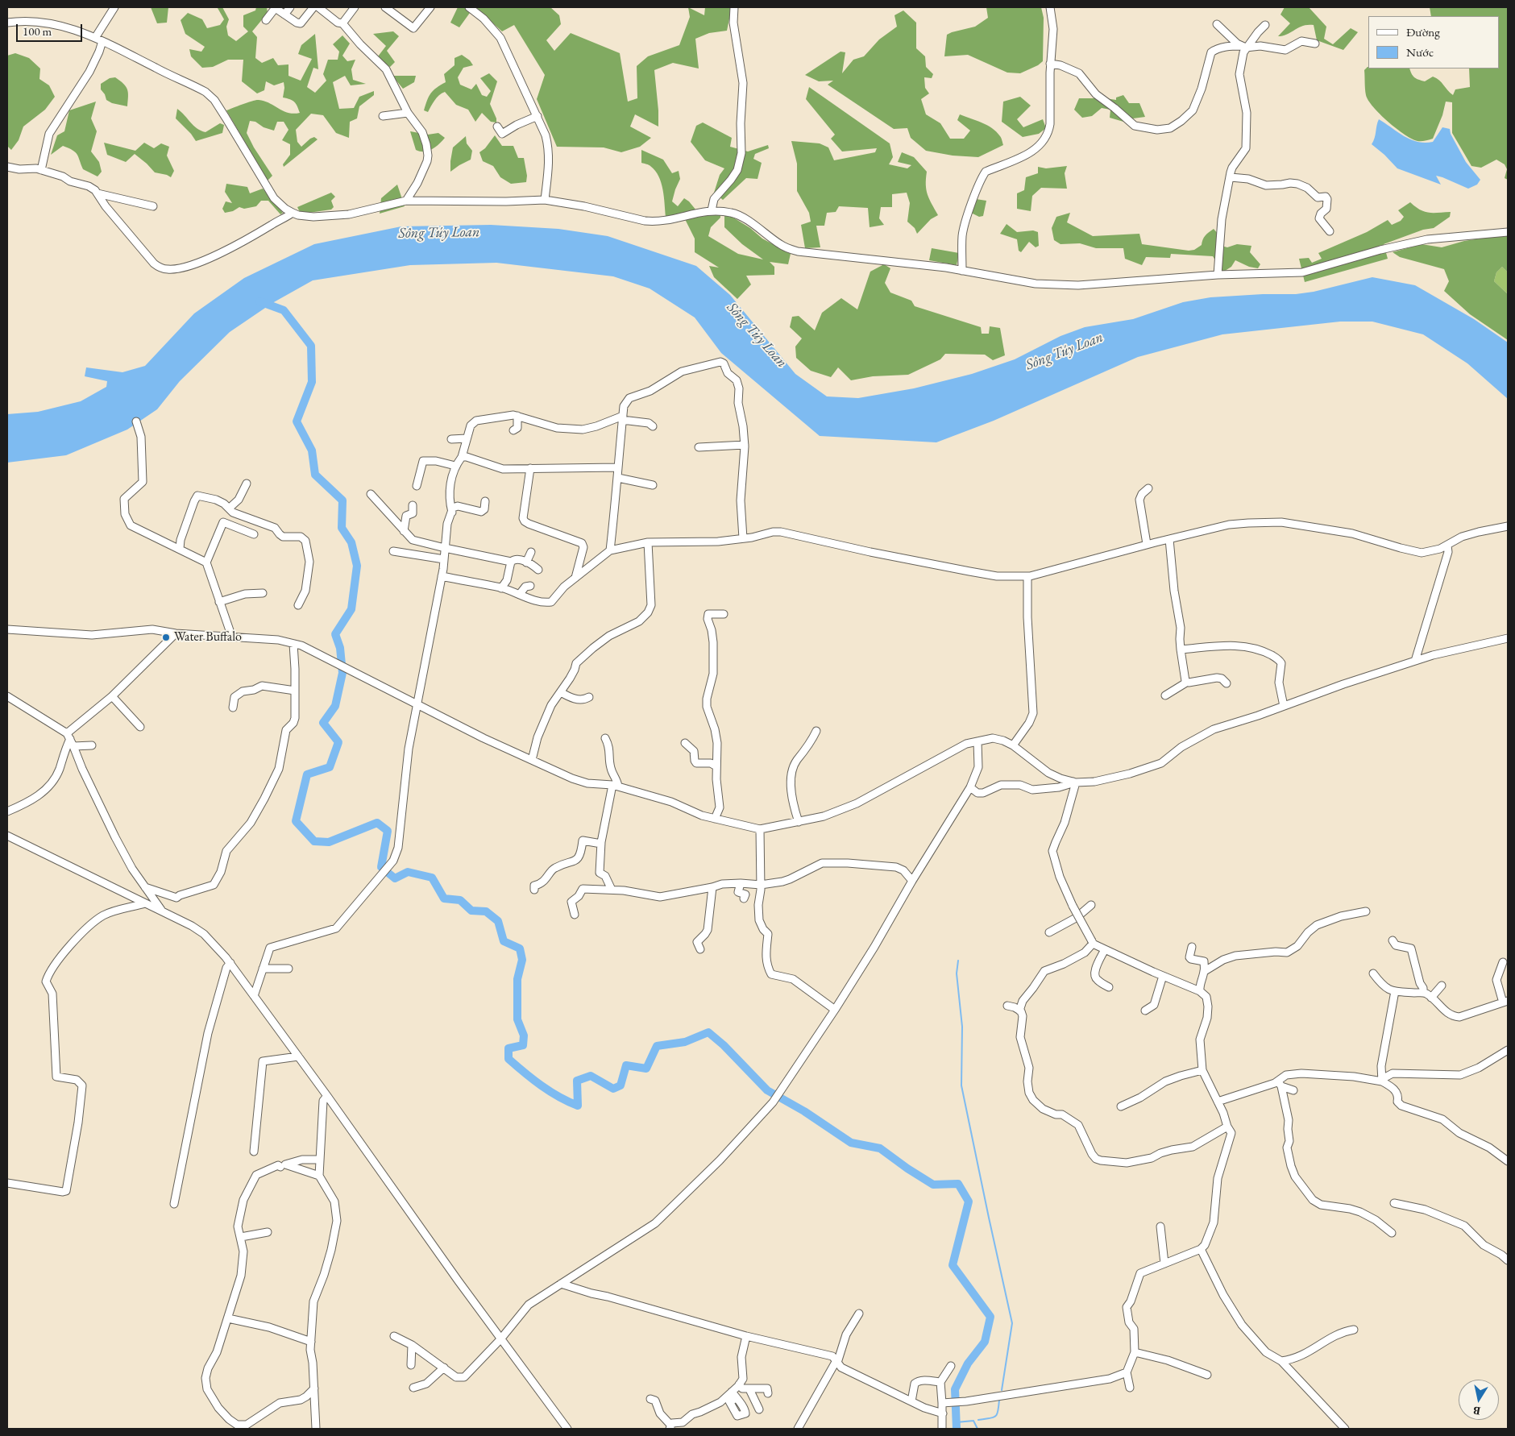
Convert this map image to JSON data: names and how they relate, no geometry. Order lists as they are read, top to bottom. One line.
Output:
{"water":["Sông Túy Loan"],"places":["Water Buffalo"],"legend":["Đường","Nước"],"scale_bar":"100 m","north":"bottom"}
